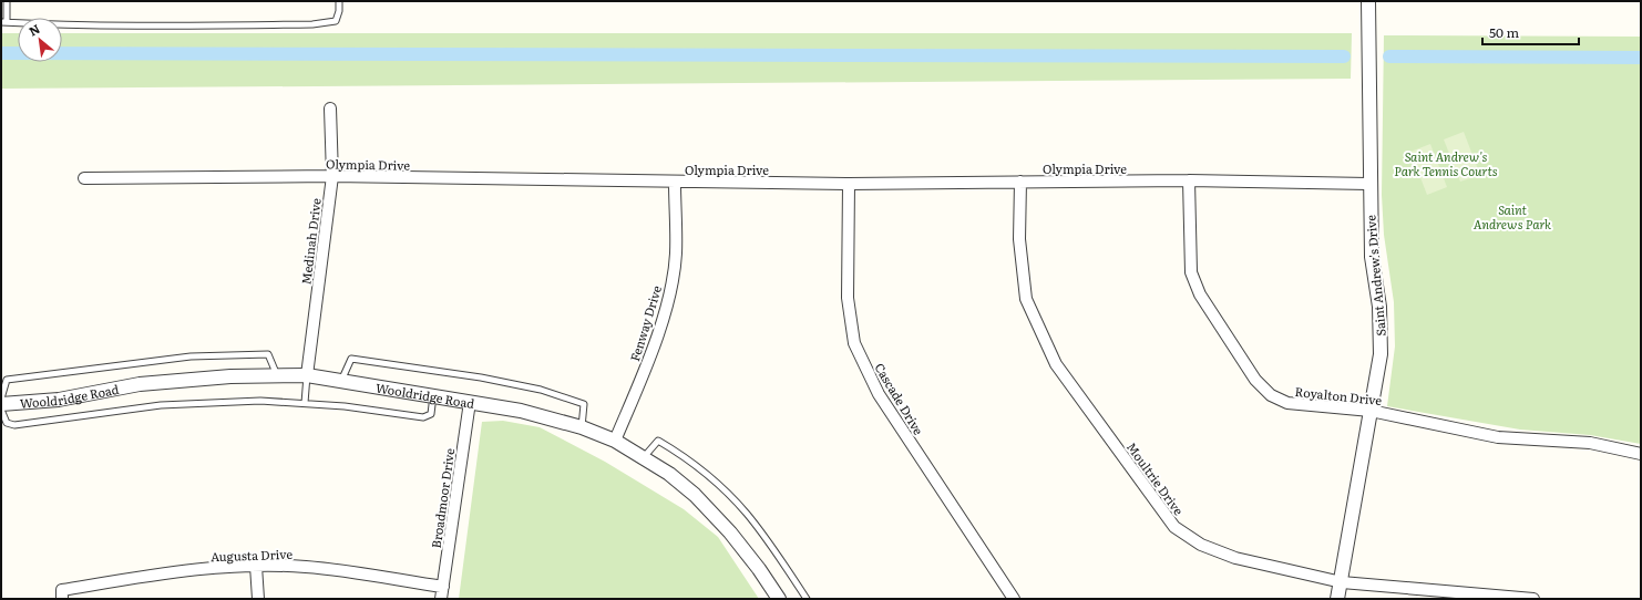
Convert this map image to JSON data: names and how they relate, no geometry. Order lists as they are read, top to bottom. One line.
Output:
{"streets":{"street":["Olympia Drive","Medinah Drive","Saint Andrew's Drive","Fenway Drive","Wooldridge Road","Royalton Drive","Cascade Drive","Moultrie Drive","Broadmoor Drive","Augusta Drive"]},"crossings":[["Olympia Drive","Medinah Drive"],["Olympia Drive","Saint Andrew's Drive"],["Olympia Drive","Fenway Drive"],["Olympia Drive","Royalton Drive"],["Olympia Drive","Cascade Drive"],["Olympia Drive","Moultrie Drive"],["Medinah Drive","Wooldridge Road"],["Saint Andrew's Drive","Royalton Drive"],["Saint Andrew's Drive","Moultrie Drive"],["Fenway Drive","Wooldridge Road"],["Wooldridge Road","Broadmoor Drive"],["Broadmoor Drive","Augusta Drive"]],"parks":["Saint Andrew's Park Tennis Courts","Saint Andrews Park"],"scale_bar":"50 m","north":"top left"}
